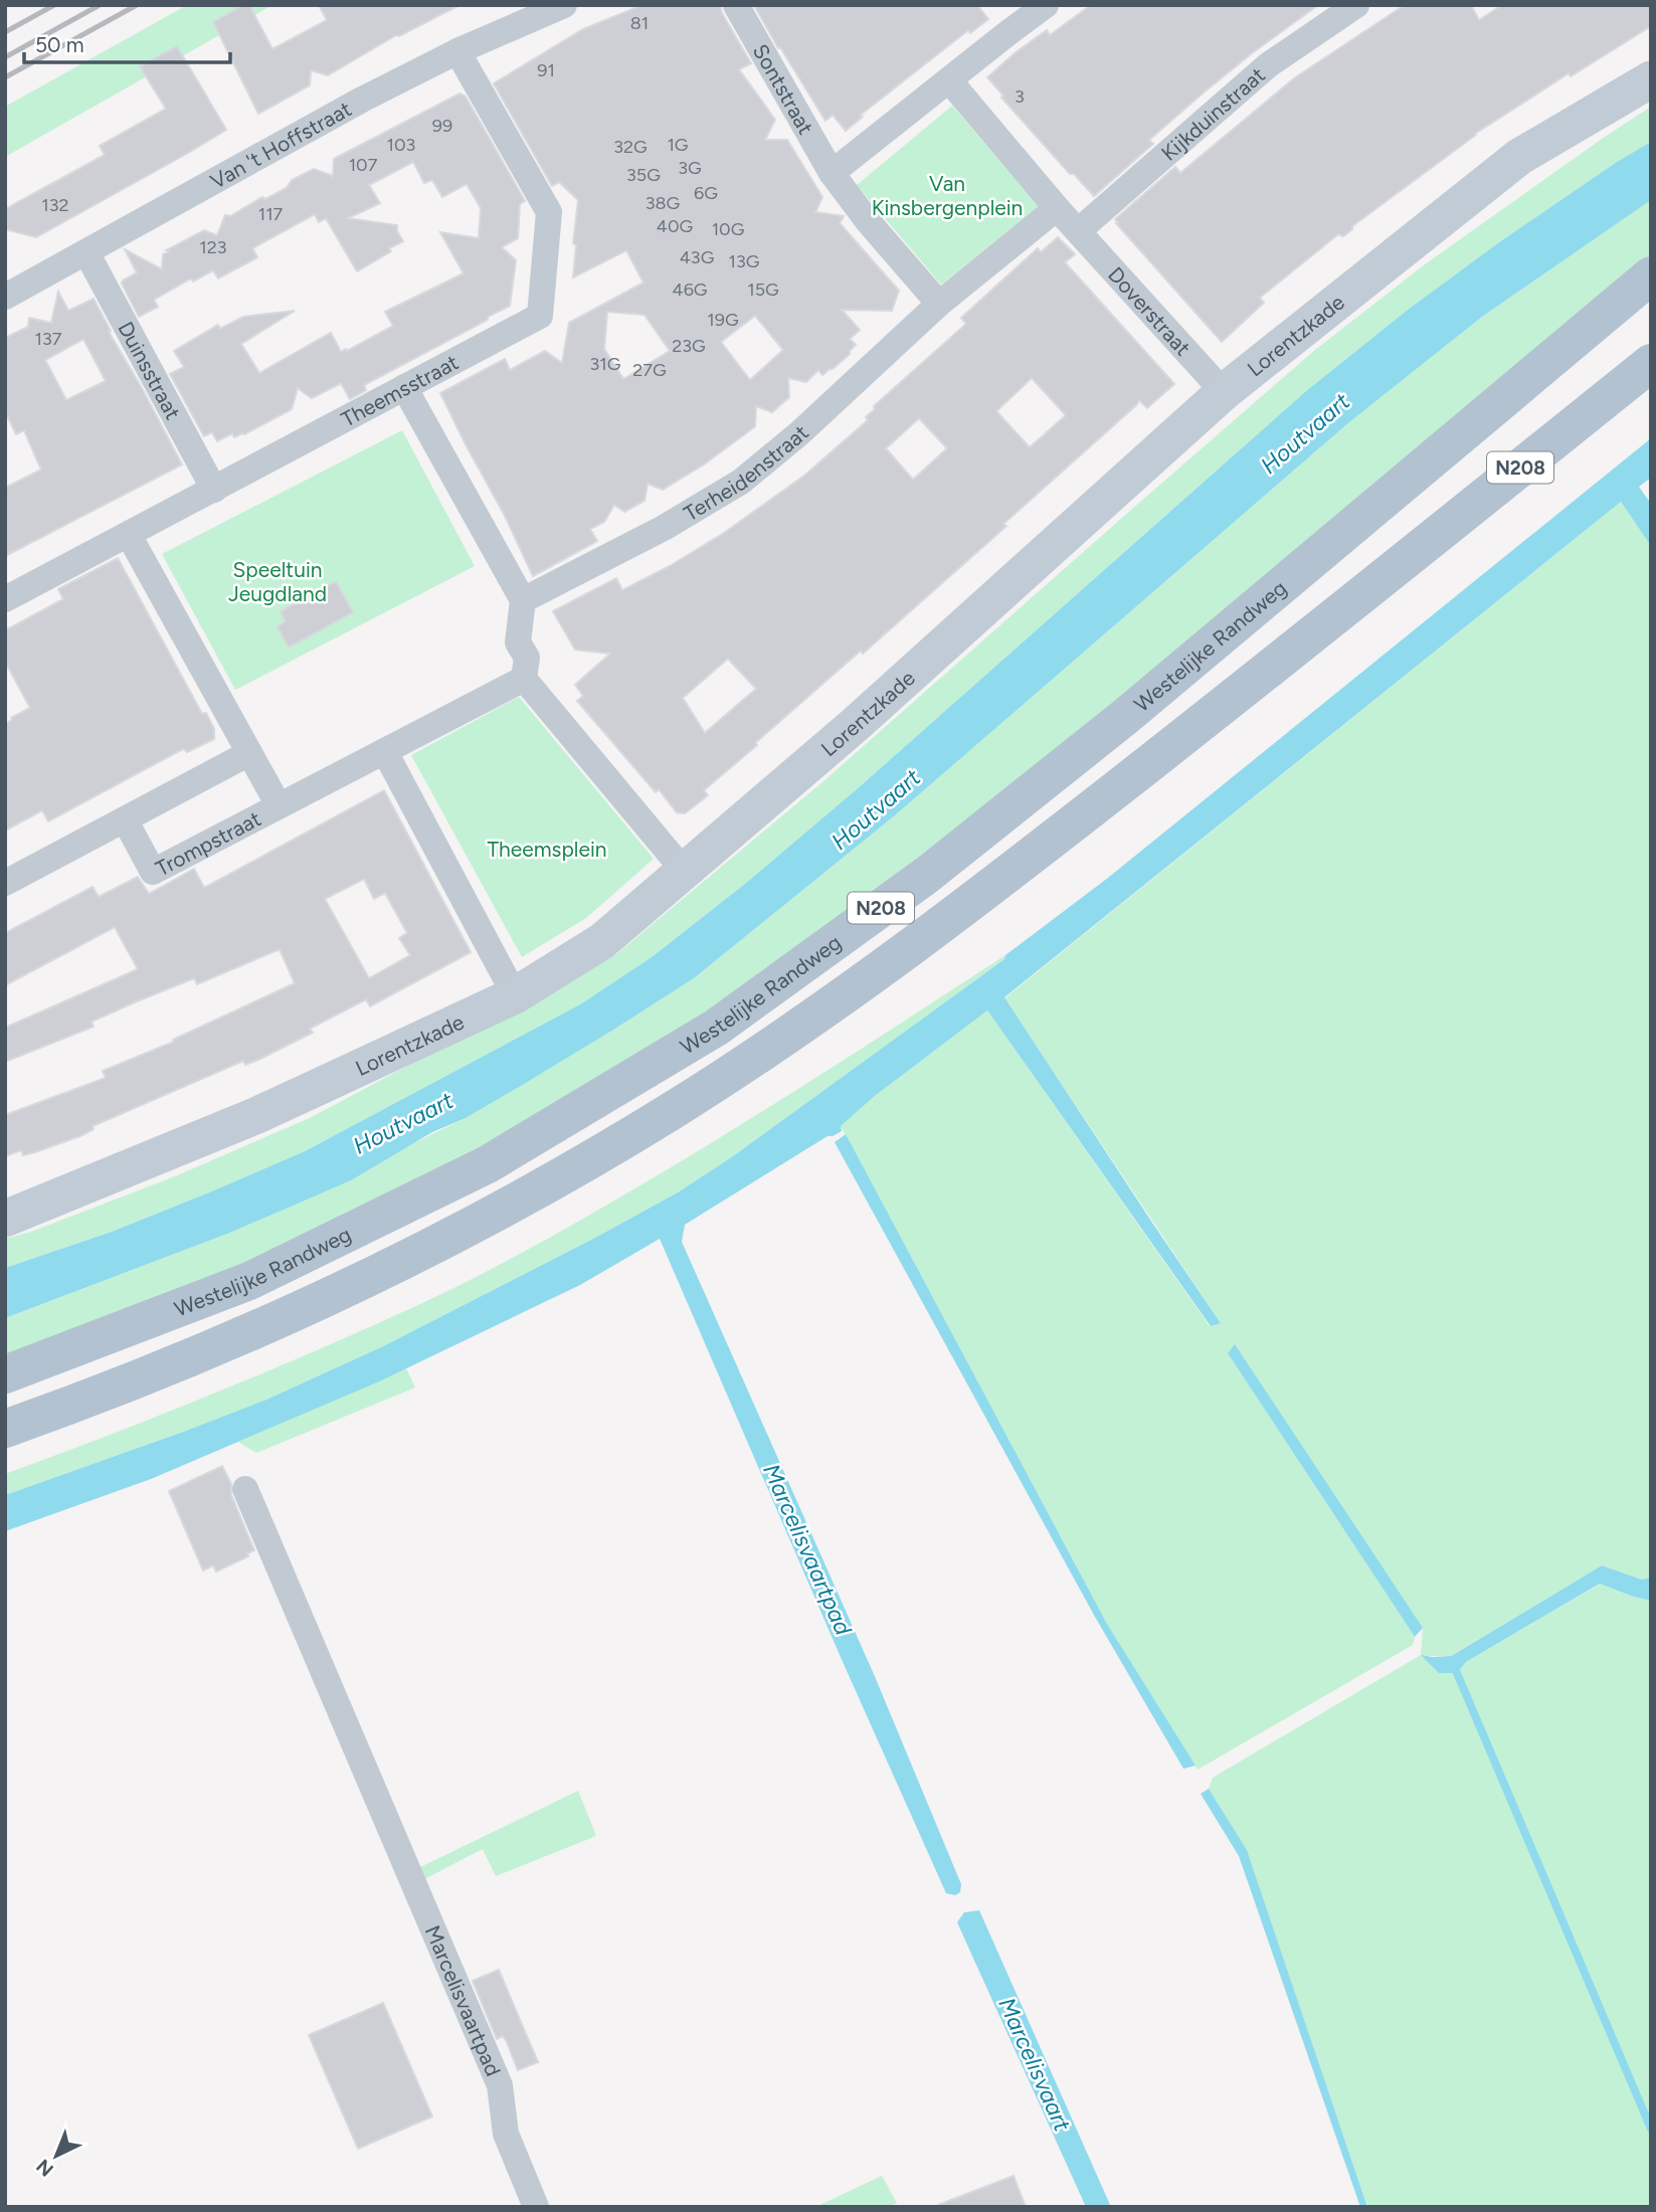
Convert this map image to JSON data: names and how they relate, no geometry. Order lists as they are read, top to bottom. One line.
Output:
{"streets":{"main road":["N208","Westelijke Randweg"],"street":["Sontstraat","Kijkduinstraat","Van 't Hoffstraat","Doverstraat","Lorentzkade","Duinsstraat","Theemsstraat","Terheidenstraat","Trompstraat","Marcelisvaartpad"]},"crossings":[["Kijkduinstraat","Doverstraat"],["Van 't Hoffstraat","Duinsstraat"],["Van 't Hoffstraat","Theemsstraat"],["Doverstraat","Lorentzkade"],["Duinsstraat","Theemsstraat"]],"water":["Houtvaart","Marcelisvaartpad","Marcelisvaart"],"parks":["Van Kinsbergenplein","Speeltuin Jeugdland","Theemsplein"],"house_numbers":["81","91","3","99","103","1G","32G","107","3G","35G","6G","38G","132","117","40G","10G","123","43G","13G","46G","15G","19G","137","23G","31G","27G"],"scale_bar":"50 m","north":"bottom left"}
